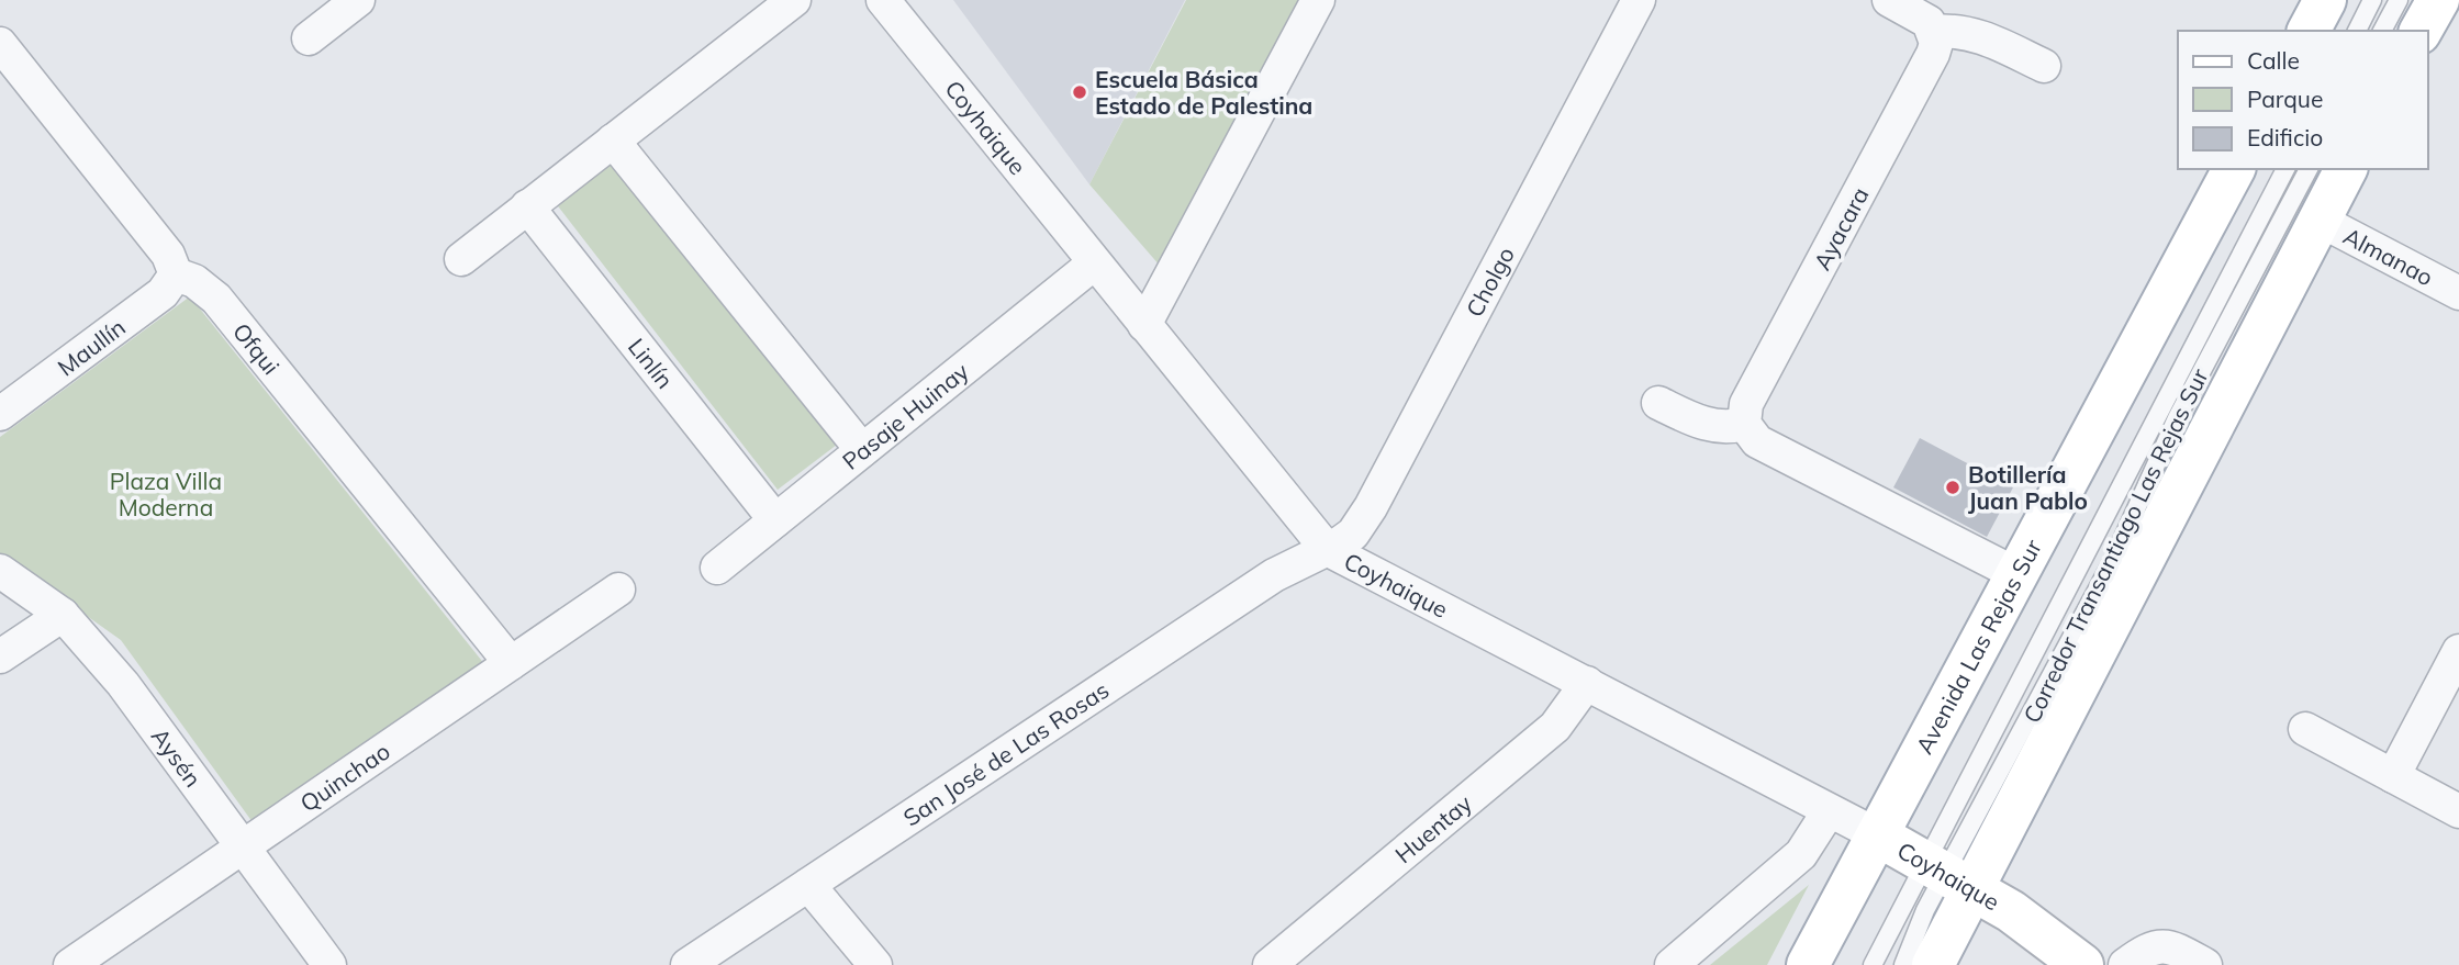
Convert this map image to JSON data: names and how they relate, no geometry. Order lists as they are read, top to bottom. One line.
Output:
{"streets":{"main road":["Coyhaique","Avenida Las Rejas Sur"],"street":["Ayacara","Almanao","Cholgo","Maullín","Ofqui","Linlín","Pasaje Huinay","San José de Las Rosas","Aysén","Quinchao","Huentay"],"lane":["Corredor Transantiago Las Rejas Sur"]},"crossings":[["Coyhaique","Cholgo"],["Coyhaique","Pasaje Huinay"],["Coyhaique","Corredor Transantiago Las Rejas Sur"],["Coyhaique","Avenida Las Rejas Sur"],["Coyhaique","San José de Las Rosas"],["Coyhaique","Huentay"],["Cholgo","San José de Las Rosas"],["Maullín","Ofqui"],["Ofqui","Quinchao"],["Linlín","Pasaje Huinay"],["Aysén","Quinchao"]],"parks":["Plaza Villa Moderna"],"places":["Escuela Básica Estado de Palestina","Botillería Juan Pablo"],"legend":["Calle","Parque","Edificio"]}
